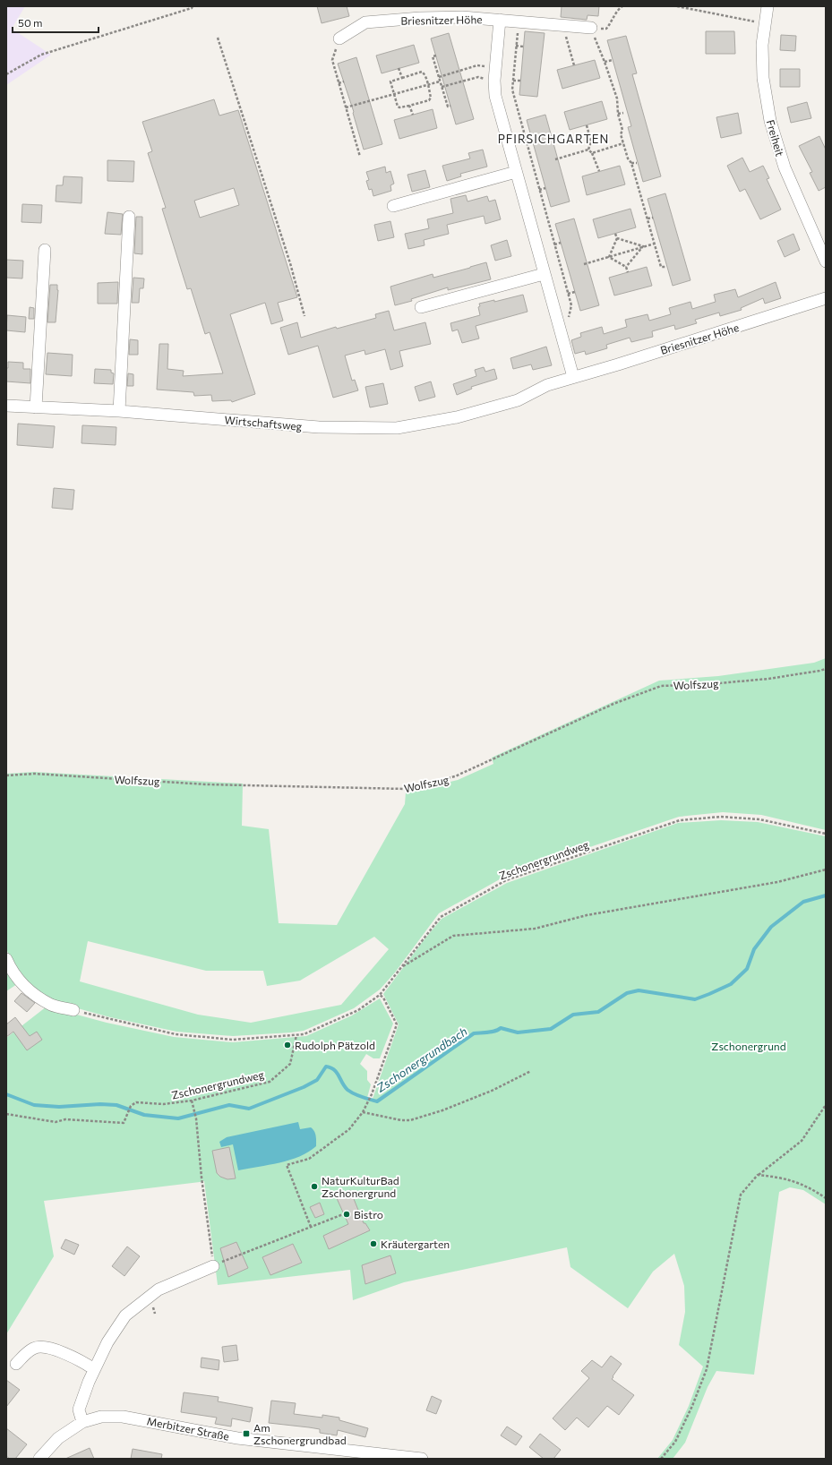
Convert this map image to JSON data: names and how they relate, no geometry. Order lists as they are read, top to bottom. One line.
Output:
{"streets":{"street":["Briesnitzer Höhe","Freiheit","Wirtschaftsweg","Merbitzer Straße"],"path":["Wolfszug","Zschonergrundweg"]},"crossings":[["Briesnitzer Höhe","Wirtschaftsweg"]],"districts":["PFIRSICHGARTEN"],"water":["Zschonergrundbach"],"parks":["Zschonergrund"],"places":{"other":["Rudolph Pätzold","NaturKulturBad Zschonergrund","Bistro","Kräutergarten"],"transit":["Am Zschonergrundbad"]},"scale_bar":"50 m"}
